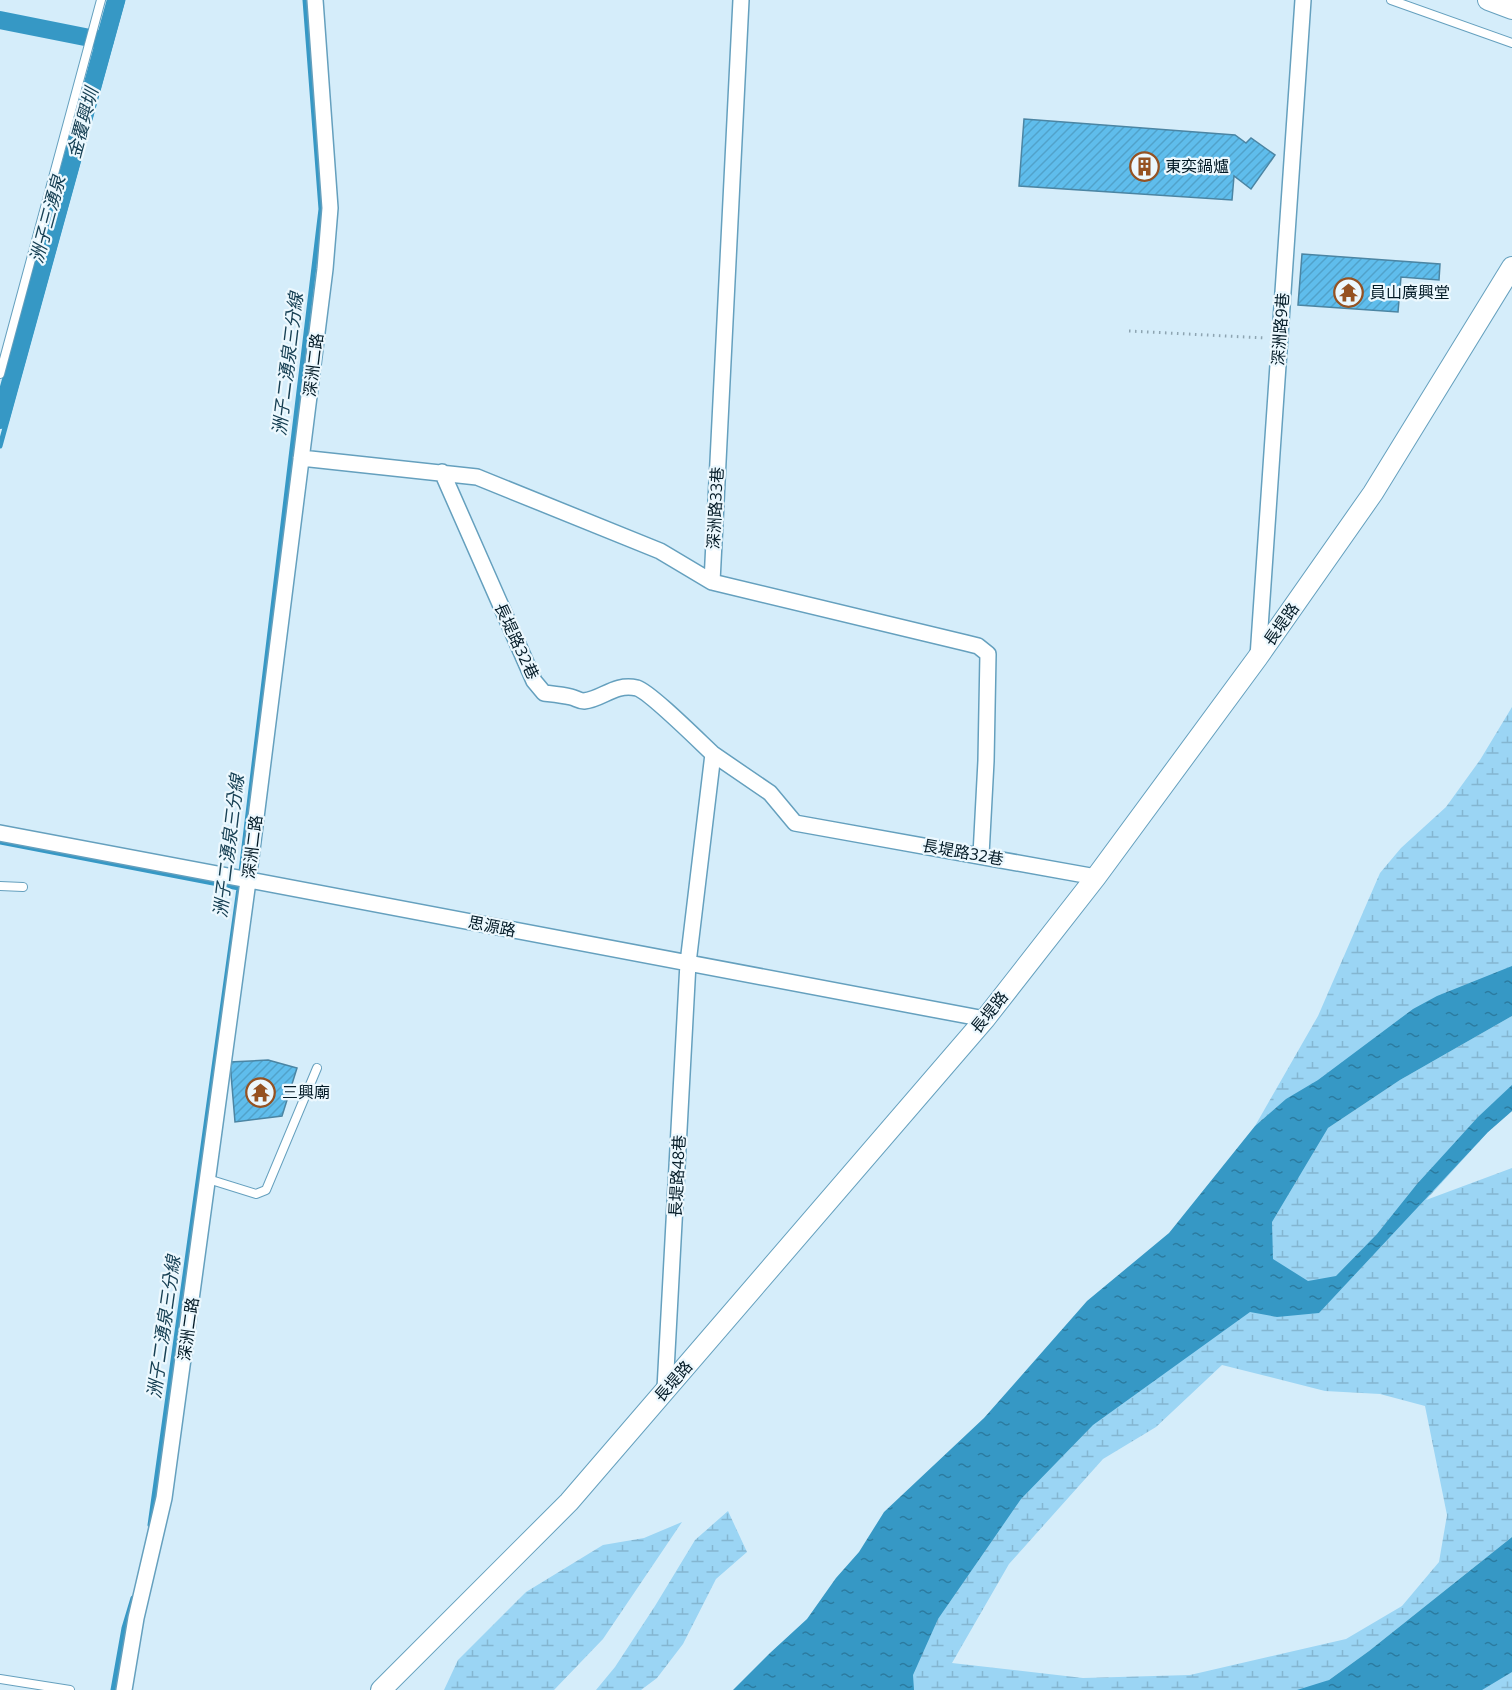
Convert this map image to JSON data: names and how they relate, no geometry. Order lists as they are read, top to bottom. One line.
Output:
{"streets":{"street":["深洲路9巷","深洲二路","深洲路33巷","長堤路","長堤路32巷","思源路","長堤路48巷"]},"crossings":[["深洲路9巷","長堤路"],["深洲二路","深洲路33巷"],["深洲二路","思源路"],["深洲路33巷","長堤路32巷"],["長堤路","長堤路32巷"],["長堤路","思源路"],["長堤路","長堤路48巷"],["思源路","長堤路48巷"]],"water":["金覆興圳","洲子三湧泉","洲子二湧泉三分線"],"places":{"building":["東奕鍋爐"],"temple":["員山廣興堂","三興廟"]}}
